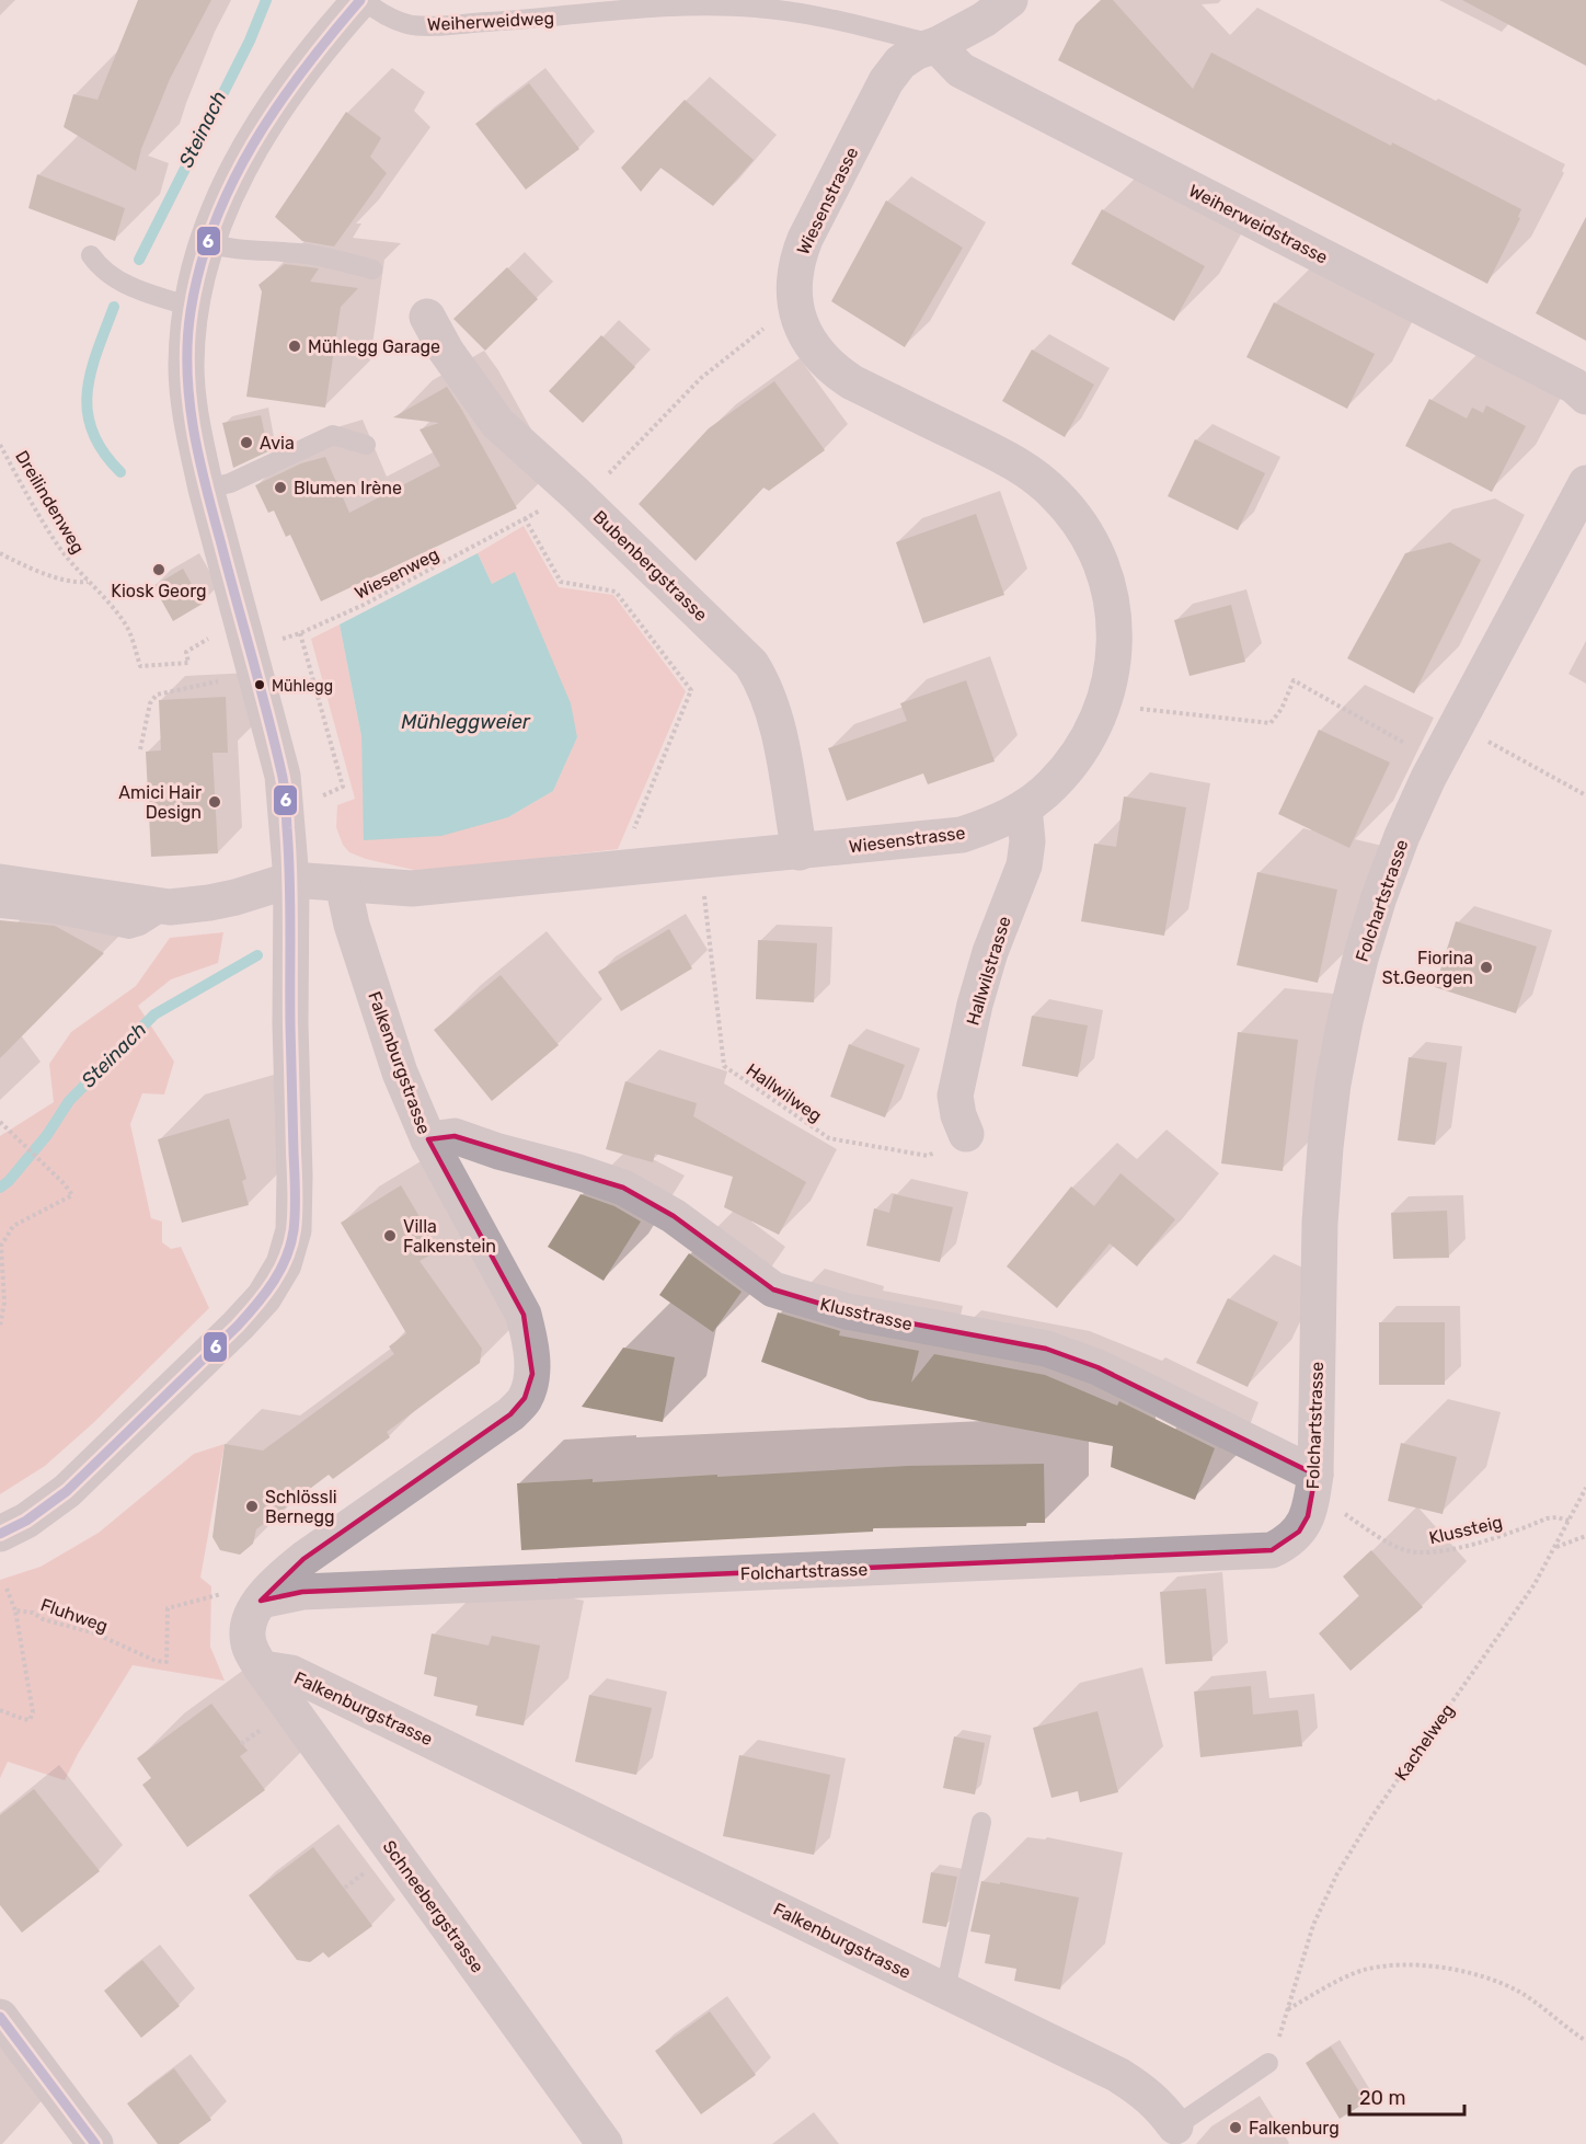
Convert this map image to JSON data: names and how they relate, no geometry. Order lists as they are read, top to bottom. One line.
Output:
{"streets":{"street":["Wiesenstrasse","Weiherweidstrasse","Bubenbergstrasse","Folchartstrasse","Hallwilstrasse","Falkenburgstrasse","Klusstrasse","Schneebergstrasse"],"lane":["Weiherweidweg"],"path":["Dreilindenweg","Wiesenweg","Hallwilweg","Klussteig","Fluhweg","Kachelweg"]},"crossings":[["Weiherweidweg","Wiesenstrasse"],["Weiherweidweg","Weiherweidstrasse"],["Wiesenstrasse","Weiherweidstrasse"],["Wiesenstrasse","Bubenbergstrasse"],["Wiesenstrasse","Hallwilstrasse"],["Wiesenstrasse","Falkenburgstrasse"],["Folchartstrasse","Falkenburgstrasse"],["Folchartstrasse","Klusstrasse"],["Hallwilstrasse","Hallwilweg"],["Falkenburgstrasse","Klusstrasse"],["Falkenburgstrasse","Schneebergstrasse"],["Klussteig","Kachelweg"]],"water":["Steinach","Mühleggweier"],"places":["Mühlegg Garage","Avia","Blumen Irène","Kiosk Georg","Mühlegg","Amici Hair Design","Fiorina St.Georgen","Villa Falkenstein","Schlössli Bernegg","Falkenburg"],"lines":["transit line 6"],"scale_bar":"20 m"}
